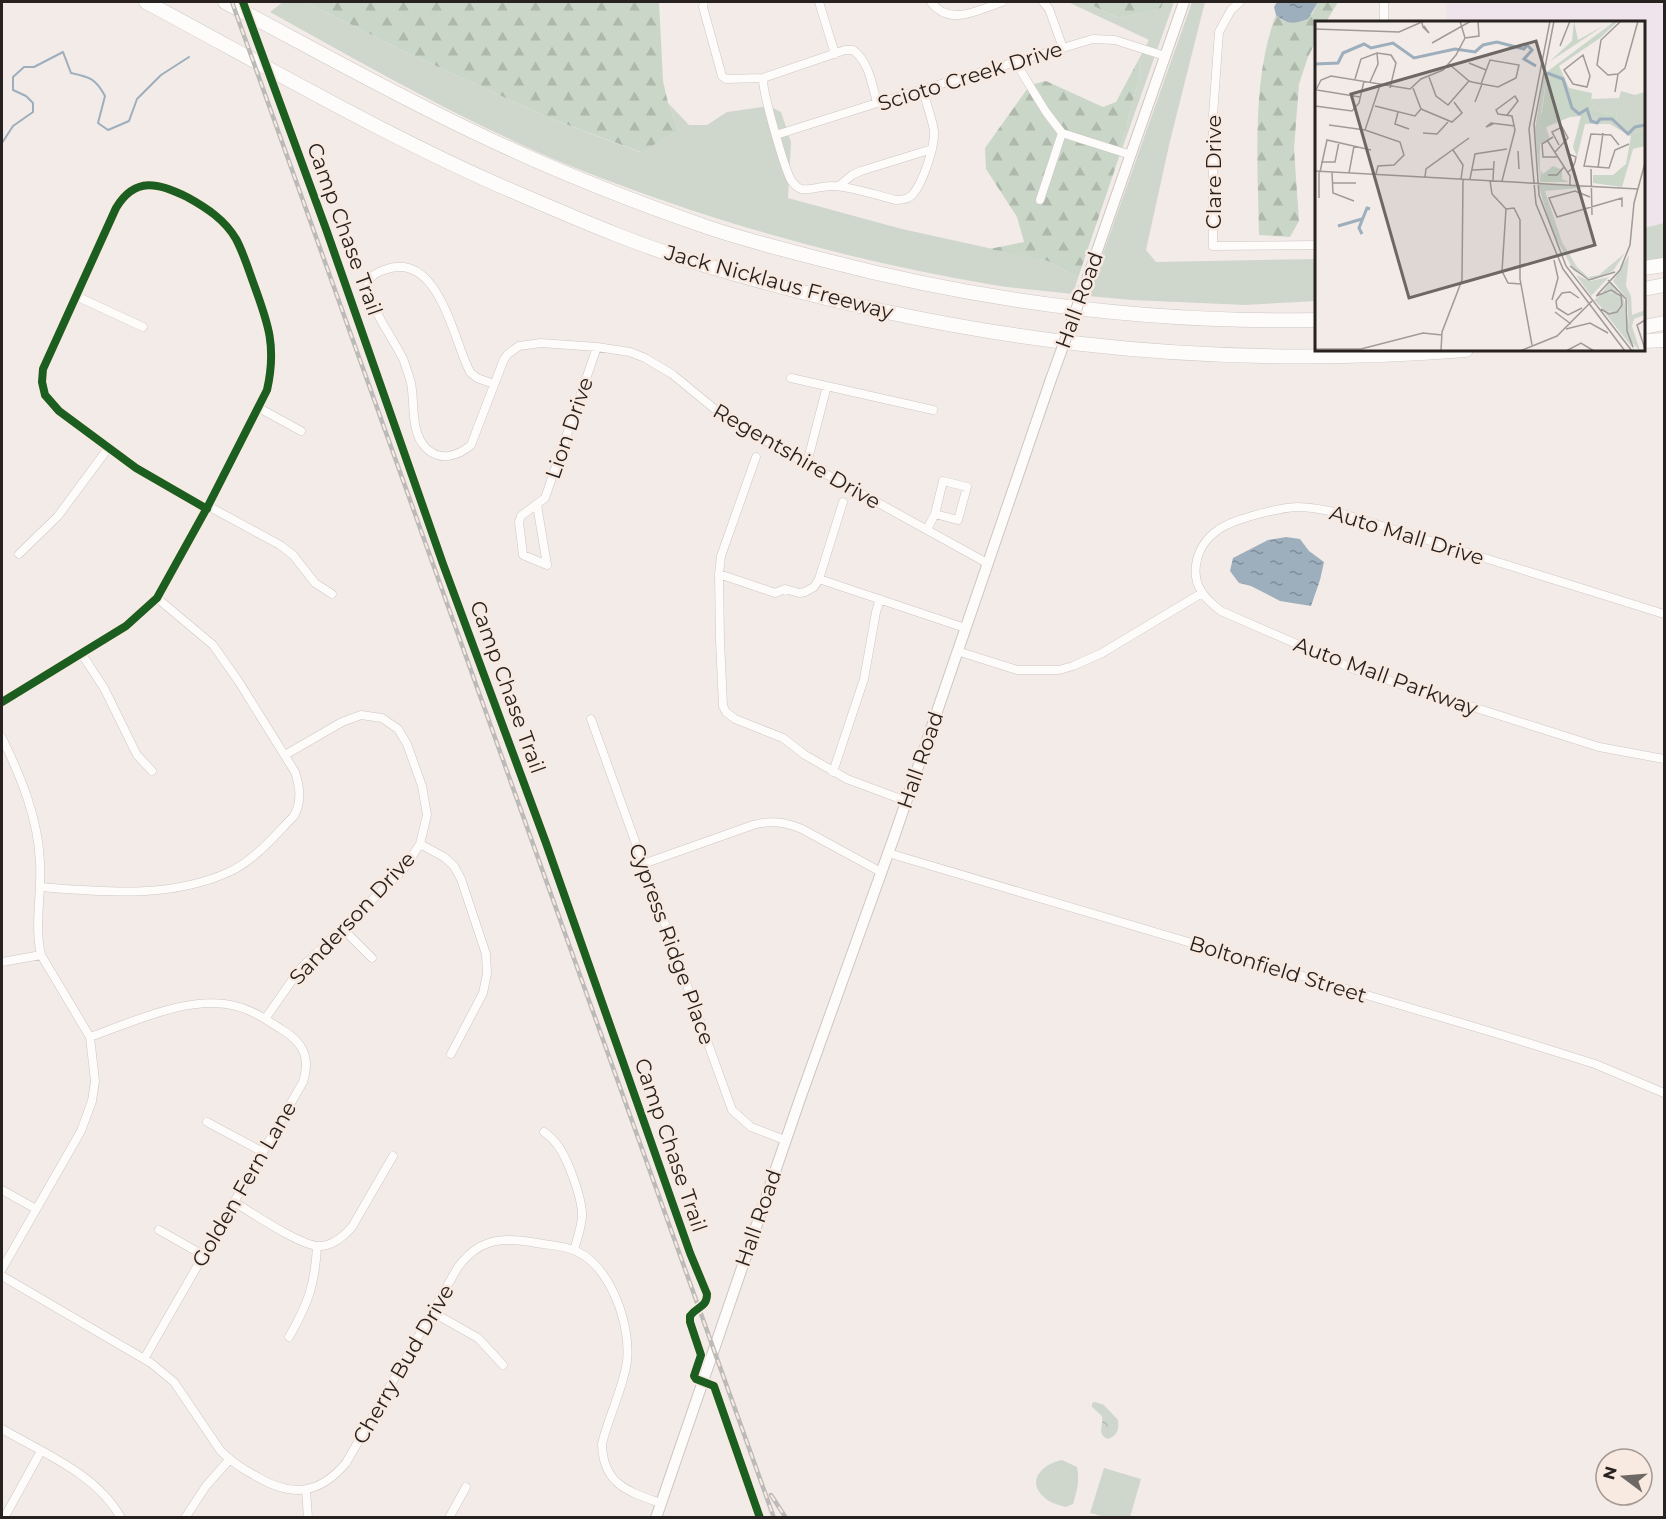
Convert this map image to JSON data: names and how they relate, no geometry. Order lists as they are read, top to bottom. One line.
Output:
{"streets":{"highway":["Jack Nicklaus Freeway"],"main road":["Hall Road"],"street":["Scioto Creek Drive","Clare Drive","Lion Drive","Regentshire Drive","Auto Mall Drive","Auto Mall Parkway","Sanderson Drive","Cypress Ridge Place","Boltonfield Street","Golden Fern Lane","Cherry Bud Drive"],"cycle path":["Camp Chase Trail"]},"crossings":[["Scioto Creek Drive","Hall Road"],["Hall Road","Regentshire Drive"],["Hall Road","Cypress Ridge Place"],["Hall Road","Boltonfield Street"],["Hall Road","Cherry Bud Drive"],["Lion Drive","Regentshire Drive"],["Auto Mall Drive","Auto Mall Parkway"],["Sanderson Drive","Golden Fern Lane"]],"north":"left"}
